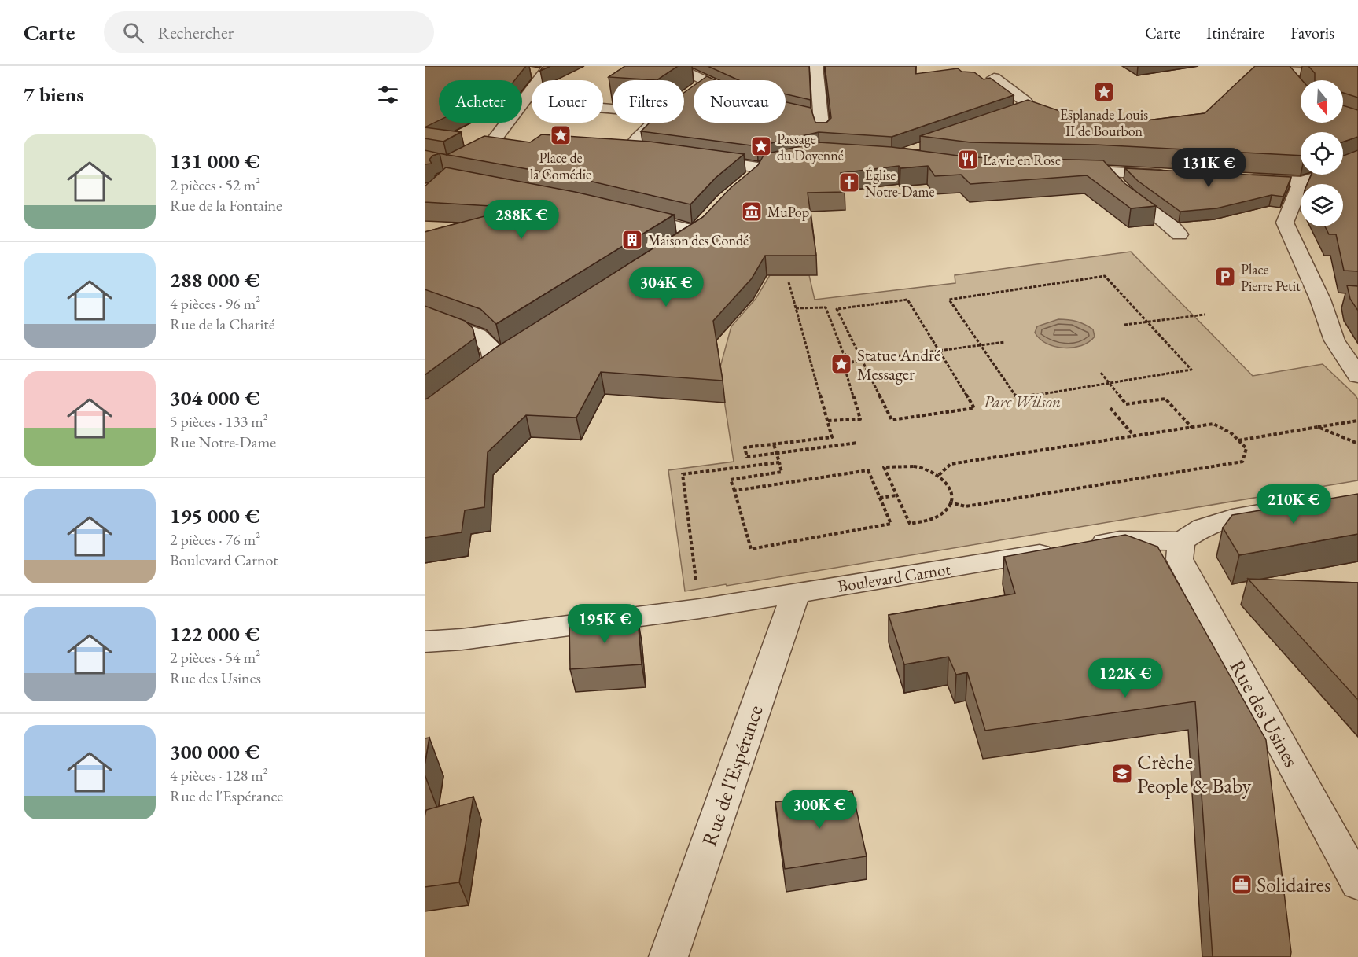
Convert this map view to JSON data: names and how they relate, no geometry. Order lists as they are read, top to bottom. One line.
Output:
{"streets":{"street":["Boulevard Carnot","Rue des Usines","Rue de l'Espérance"]},"crossings":[["Boulevard Carnot","Rue des Usines"],["Boulevard Carnot","Rue de l'Espérance"]],"parks":["Parc Wilson"],"places":{"place":["Esplanade Louis II de Bourbon","Place de la Comédie","Passage du Doyenné","Statue André Messager"],"restaurant":["La vie en Rose"],"church":["Église Notre-Dame"],"museum":["MuPop"],"building":["Maison des Condé"],"parking":["Place Pierre Petit"],"school or university":["Crèche People & Baby"],"office":["Solidaires"]},"north":"bottom","page":{"header":"Carte","search":"Rechercher","nav":["Carte","Itinéraire","Favoris"],"heading":"7 biens","chip":["Acheter","Louer","Filtres","Nouveau"],"list":[{"name":"131 000 €","note":"2 pièces · 52 m² · Rue de la Fontaine"},{"name":"288 000 €","note":"4 pièces · 96 m² · Rue de la Charité"},{"name":"304 000 €","note":"5 pièces · 133 m² · Rue Notre-Dame"},{"name":"195 000 €","note":"2 pièces · 76 m² · Boulevard Carnot"},{"name":"122 000 €","note":"2 pièces · 54 m² · Rue des Usines"},{"name":"300 000 €","note":"4 pièces · 128 m² · Rue de l'Espérance"}],"price":["131K €","288K €","304K €","210K €","195K €","122K €","300K €"]}}
